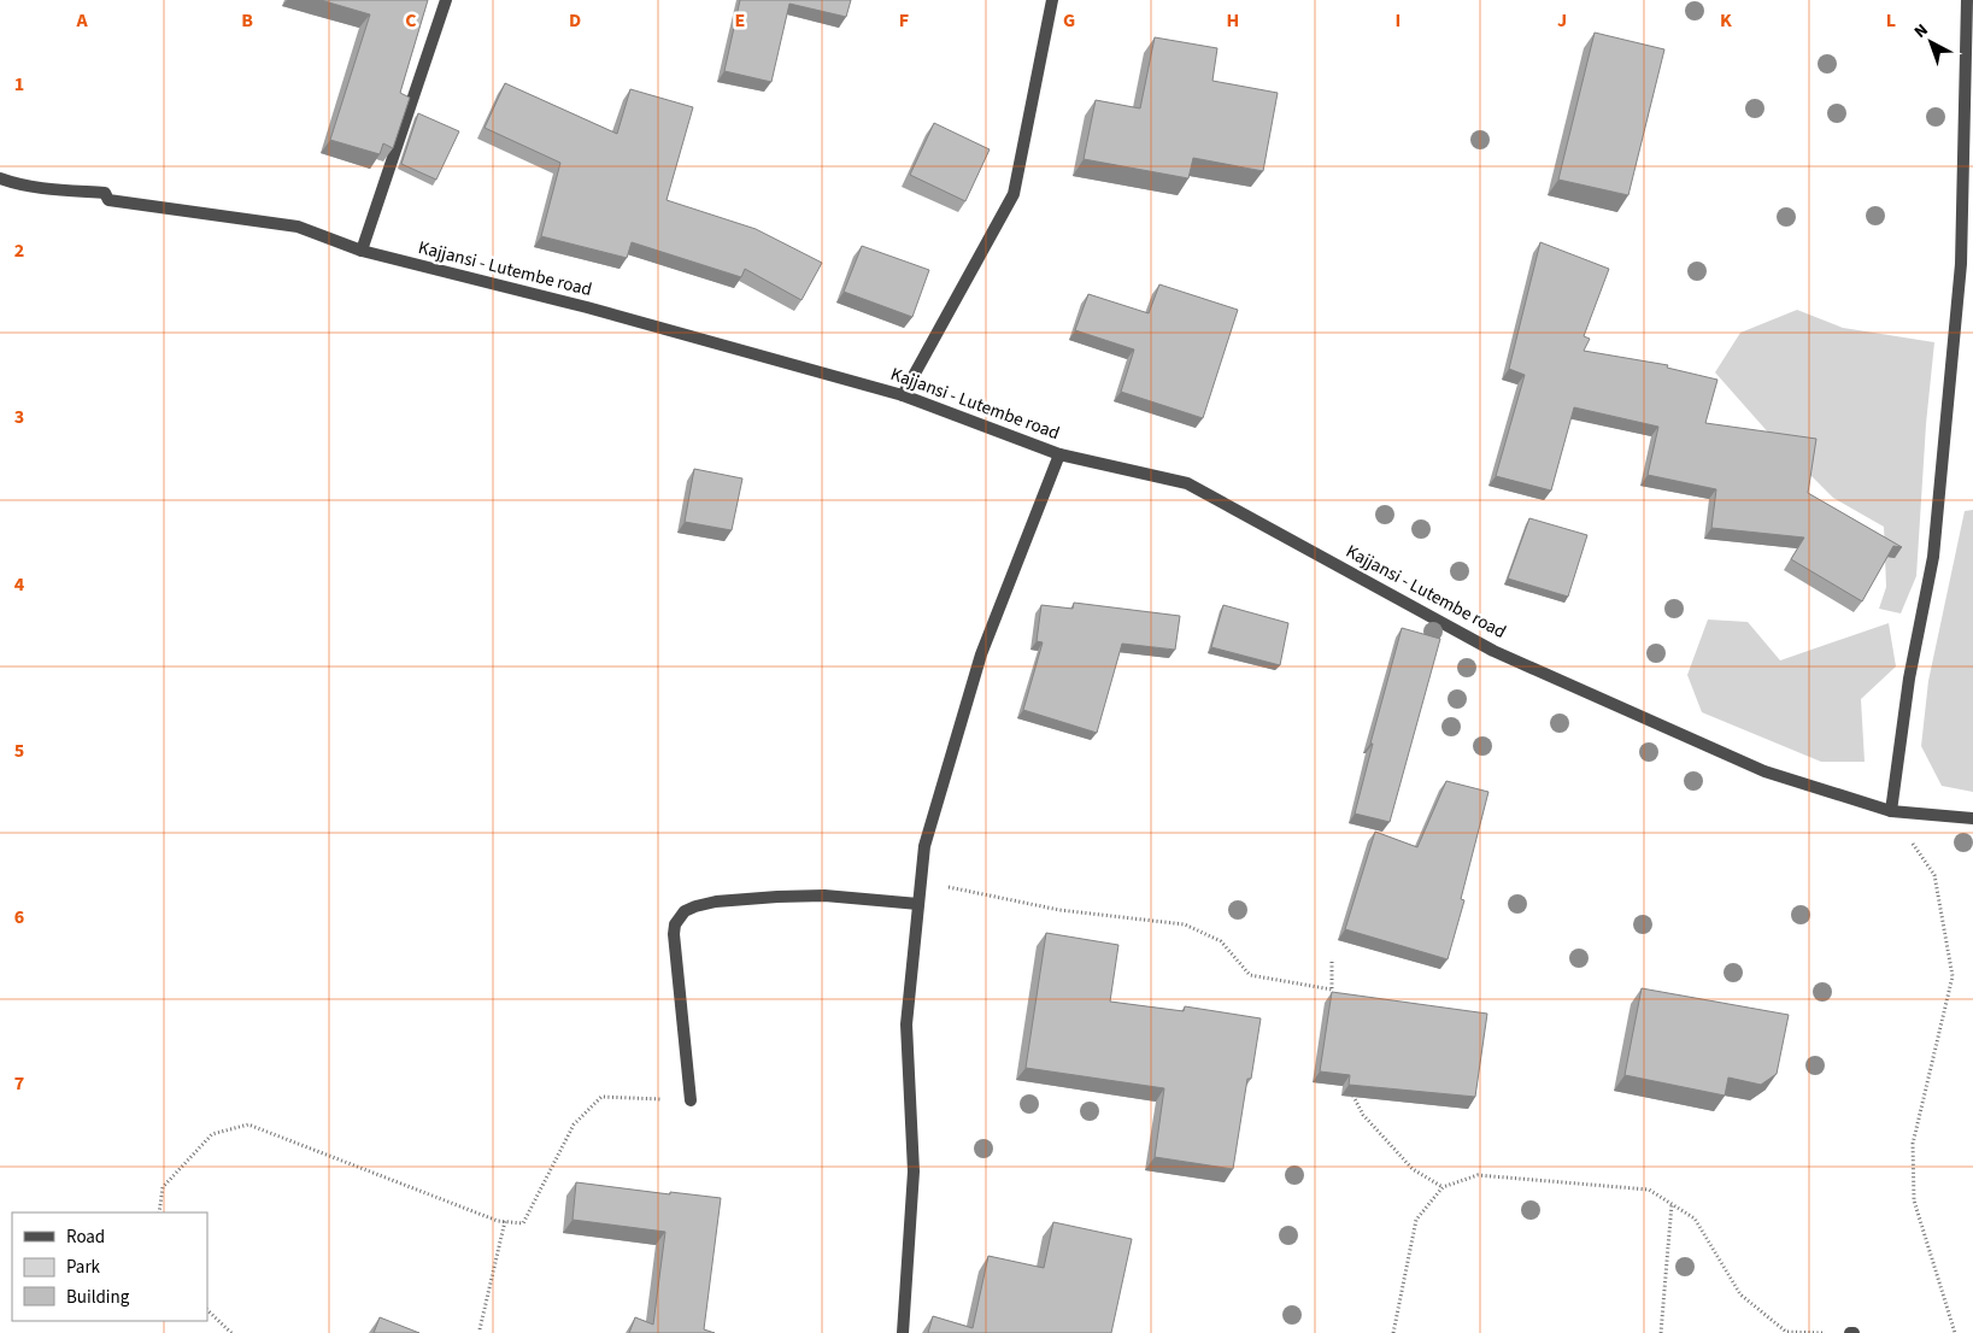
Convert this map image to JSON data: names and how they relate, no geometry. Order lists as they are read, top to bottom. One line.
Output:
{"streets":{"street":["Kajjansi - Lutembe road"]},"legend":["Road","Park","Building"],"north":"top left","grid":{"columns":["A","B","C","D","E","F","G","H","I","J","K","L"],"rows":["1","2","3","4","5","6","7"]}}
